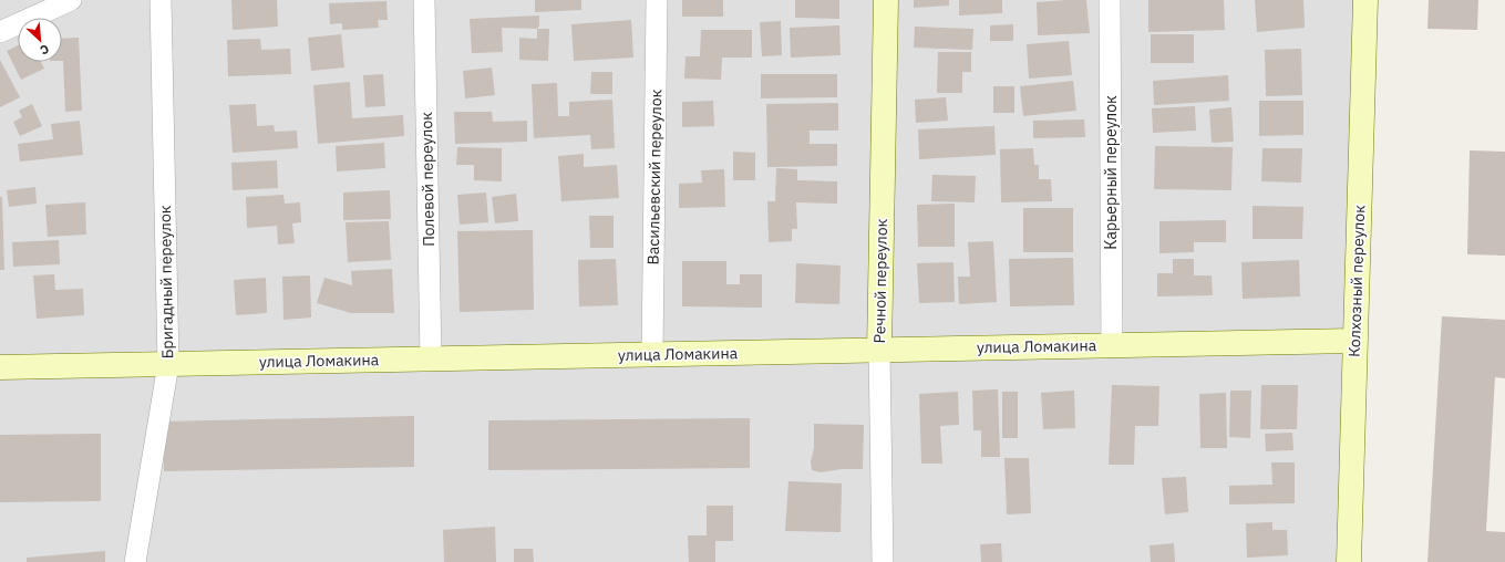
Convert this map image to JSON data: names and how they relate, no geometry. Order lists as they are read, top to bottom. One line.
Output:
{"streets":{"main road":["Речной переулок","Колхозный переулок","улица Ломакина"],"street":["Карьерный переулок","Васильевский переулок","Полевой переулок","Бригадный переулок"]},"crossings":[["Карьерный переулок","улица Ломакина"],["Васильевский переулок","улица Ломакина"],["Полевой переулок","улица Ломакина"],["Речной переулок","улица Ломакина"],["Колхозный переулок","улица Ломакина"],["Бригадный переулок","улица Ломакина"]],"north":"bottom right"}
